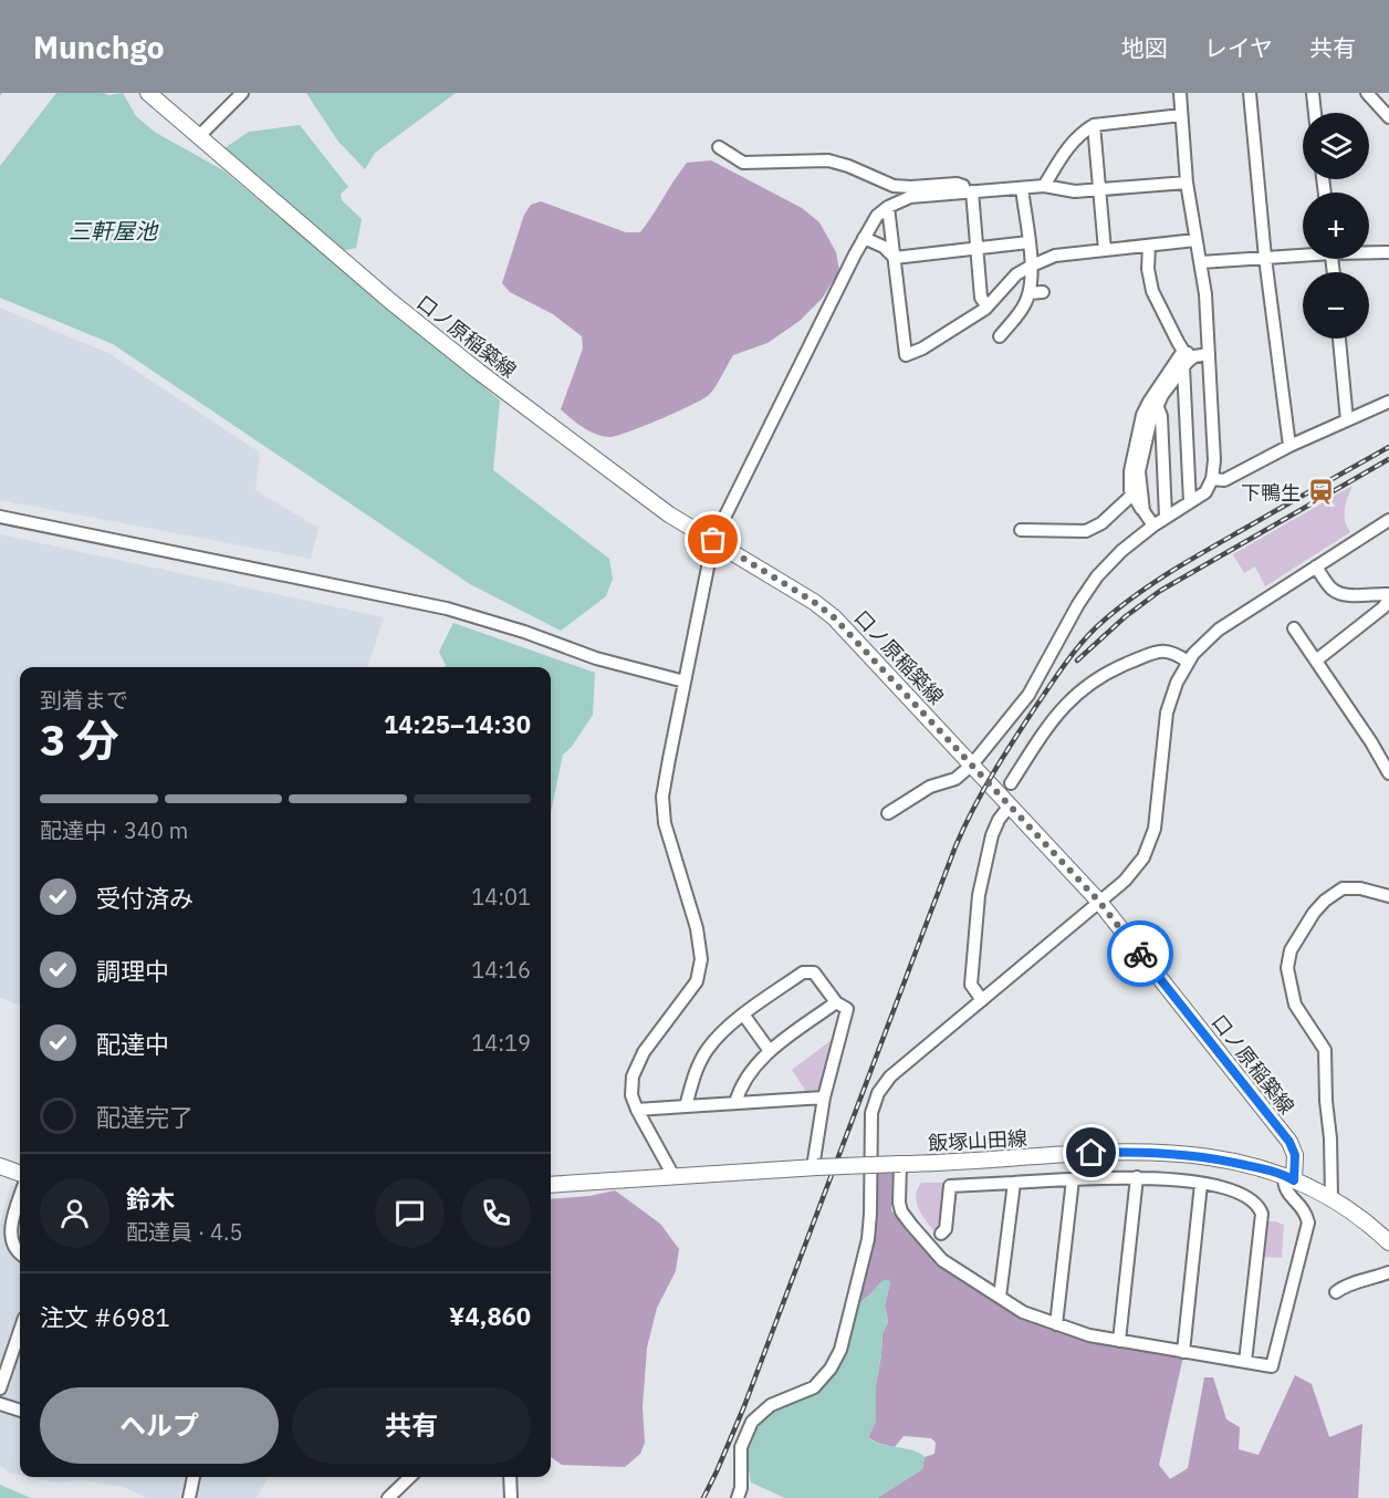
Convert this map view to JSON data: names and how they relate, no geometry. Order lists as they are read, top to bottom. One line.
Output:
{"streets":{"main road":["口ノ原稲築線","飯塚山田線"]},"crossings":[["口ノ原稲築線","飯塚山田線"]],"water":["三軒屋池"],"places":{"station":["下鴨生"]},"page":{"header":"Munchgo","nav":["地図","レイヤ","共有"],"map_buttons":["+","−"],"heading":["3 分","到着まで","14:25–14:30"],"panel":["鈴木","配達員 · 4.5","注文 #6981","¥4,860"],"bar":"配達中 · 340 m","list":[["受付済み","14:01"],["調理中","14:16"],["配達中","14:19"],"配達完了"],"buttons":["ヘルプ","共有"]}}
